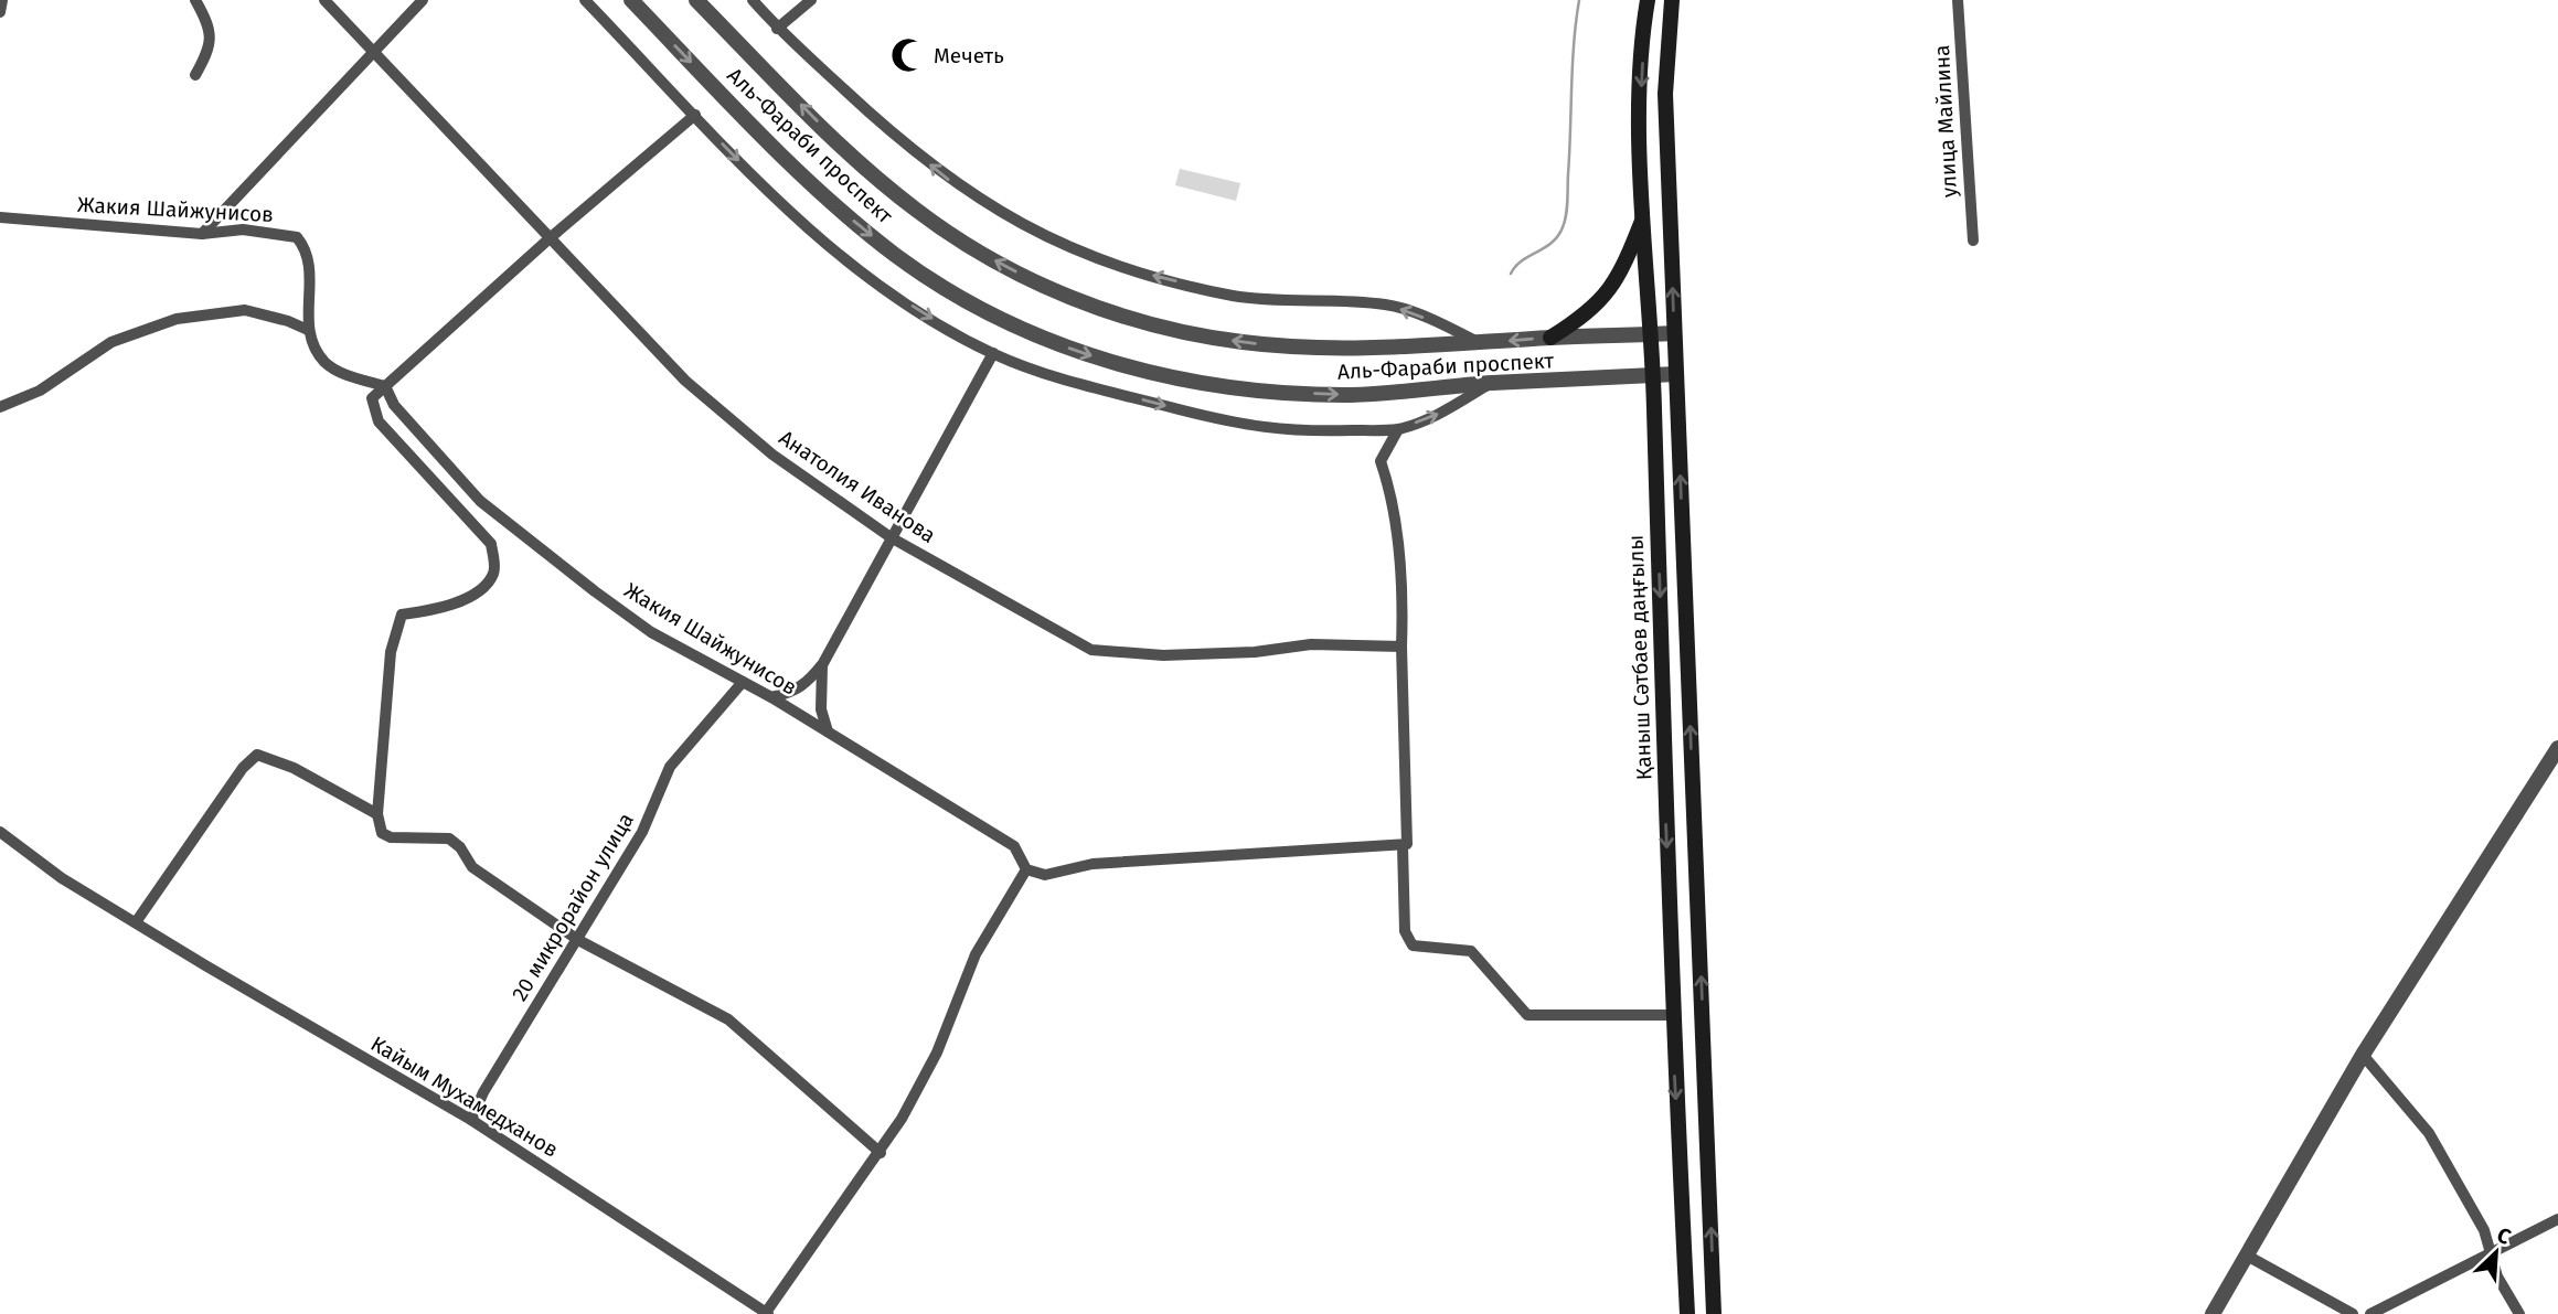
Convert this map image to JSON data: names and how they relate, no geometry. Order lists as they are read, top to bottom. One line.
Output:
{"streets":{"main road":["Қаныш Сәтбаев даңғылы"],"street":["улица Майлина","Аль-Фараби проспект","Жакия Шайжунисов","Анатолия Иванова","20 микрорайон улица","Кайым Мухамедханов"]},"crossings":[["Аль-Фараби проспект","Қаныш Сәтбаев даңғылы"],["Жакия Шайжунисов","20 микрорайон улица"],["20 микрорайон улица","Кайым Мухамедханов"]],"places":{"mosque":["Мечеть"]},"north":"top right"}
